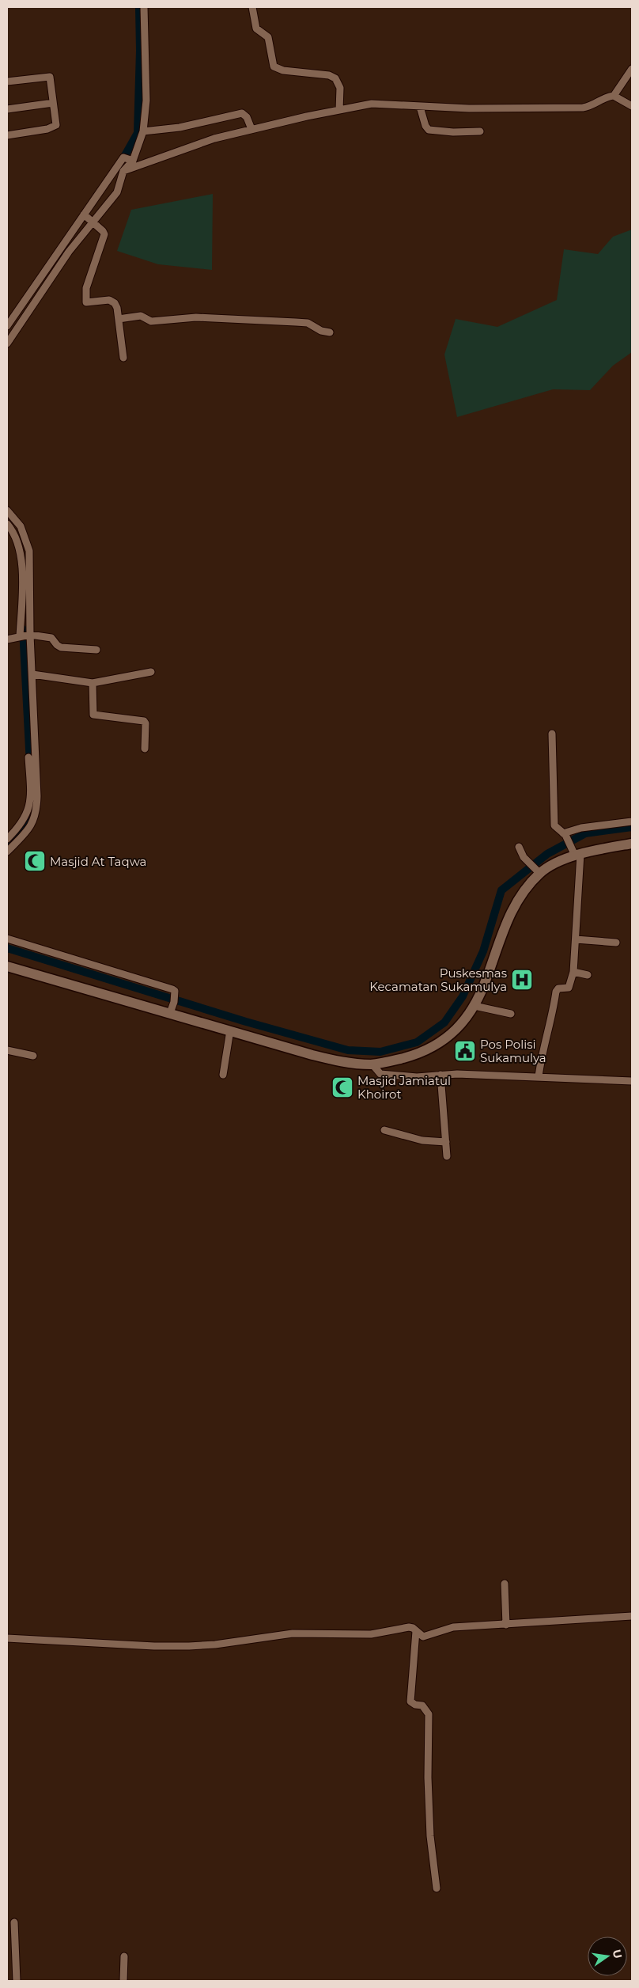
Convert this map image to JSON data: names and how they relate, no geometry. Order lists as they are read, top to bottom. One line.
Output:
{"places":{"mosque":["Masjid At Taqwa","Masjid Jamiatul Khoirot"],"hospital":["Puskesmas Kecamatan Sukamulya"],"public building":["Pos Polisi Sukamulya"]},"north":"right"}
